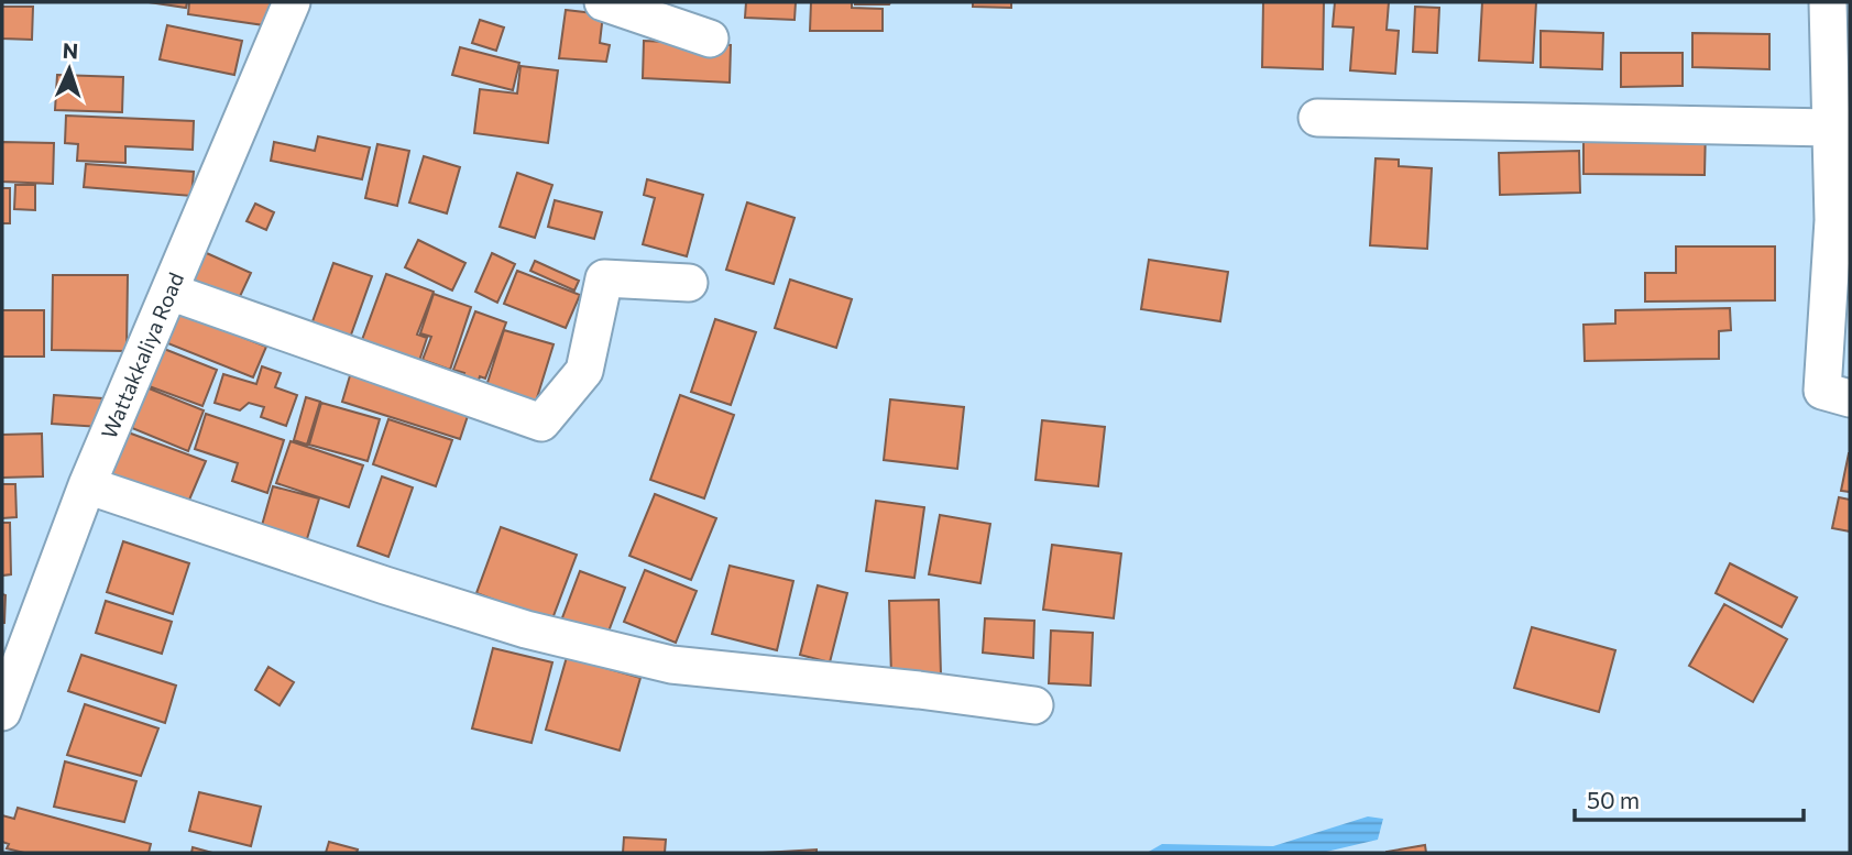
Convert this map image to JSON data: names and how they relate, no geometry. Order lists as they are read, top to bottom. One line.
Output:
{"streets":{"street":["Wattakkaliya Road"]},"scale_bar":"50 m","north":"top"}
